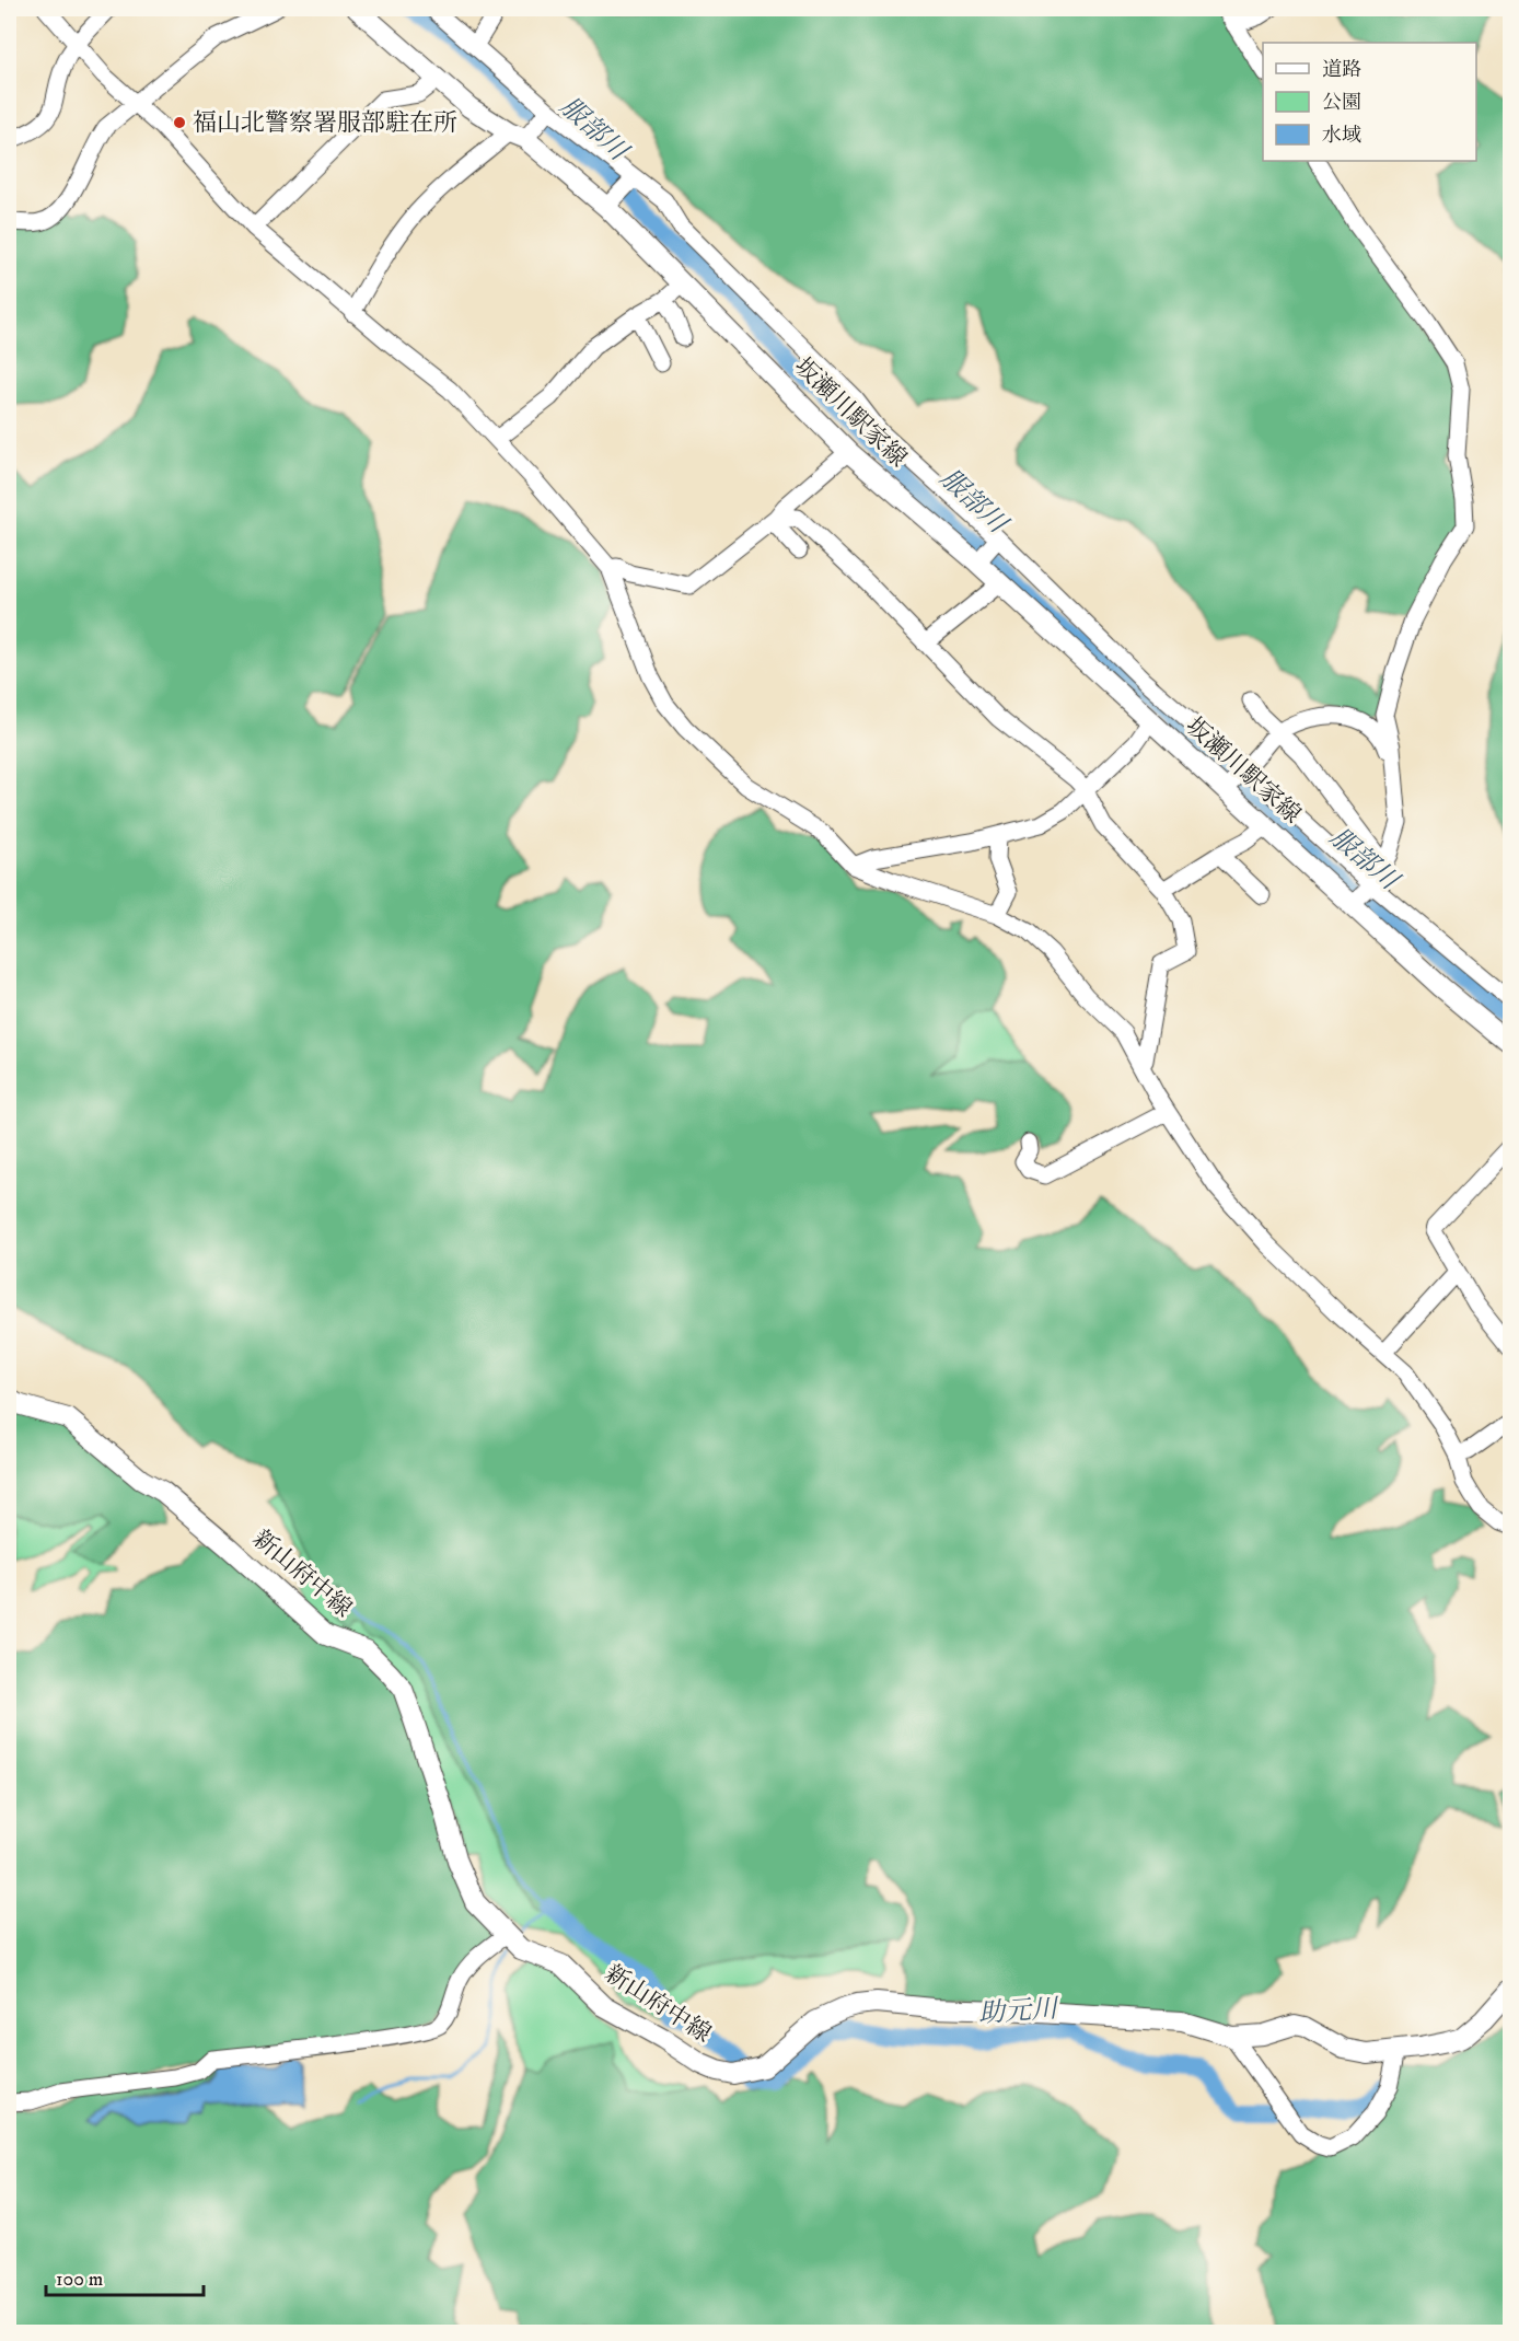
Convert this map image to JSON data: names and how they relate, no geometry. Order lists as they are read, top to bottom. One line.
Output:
{"streets":{"main road":["坂瀬川駅家線","新山府中線"]},"water":["服部川","助元川"],"places":["福山北警察署服部駐在所"],"legend":["道路","公園","水域"],"scale_bar":"100 m"}
